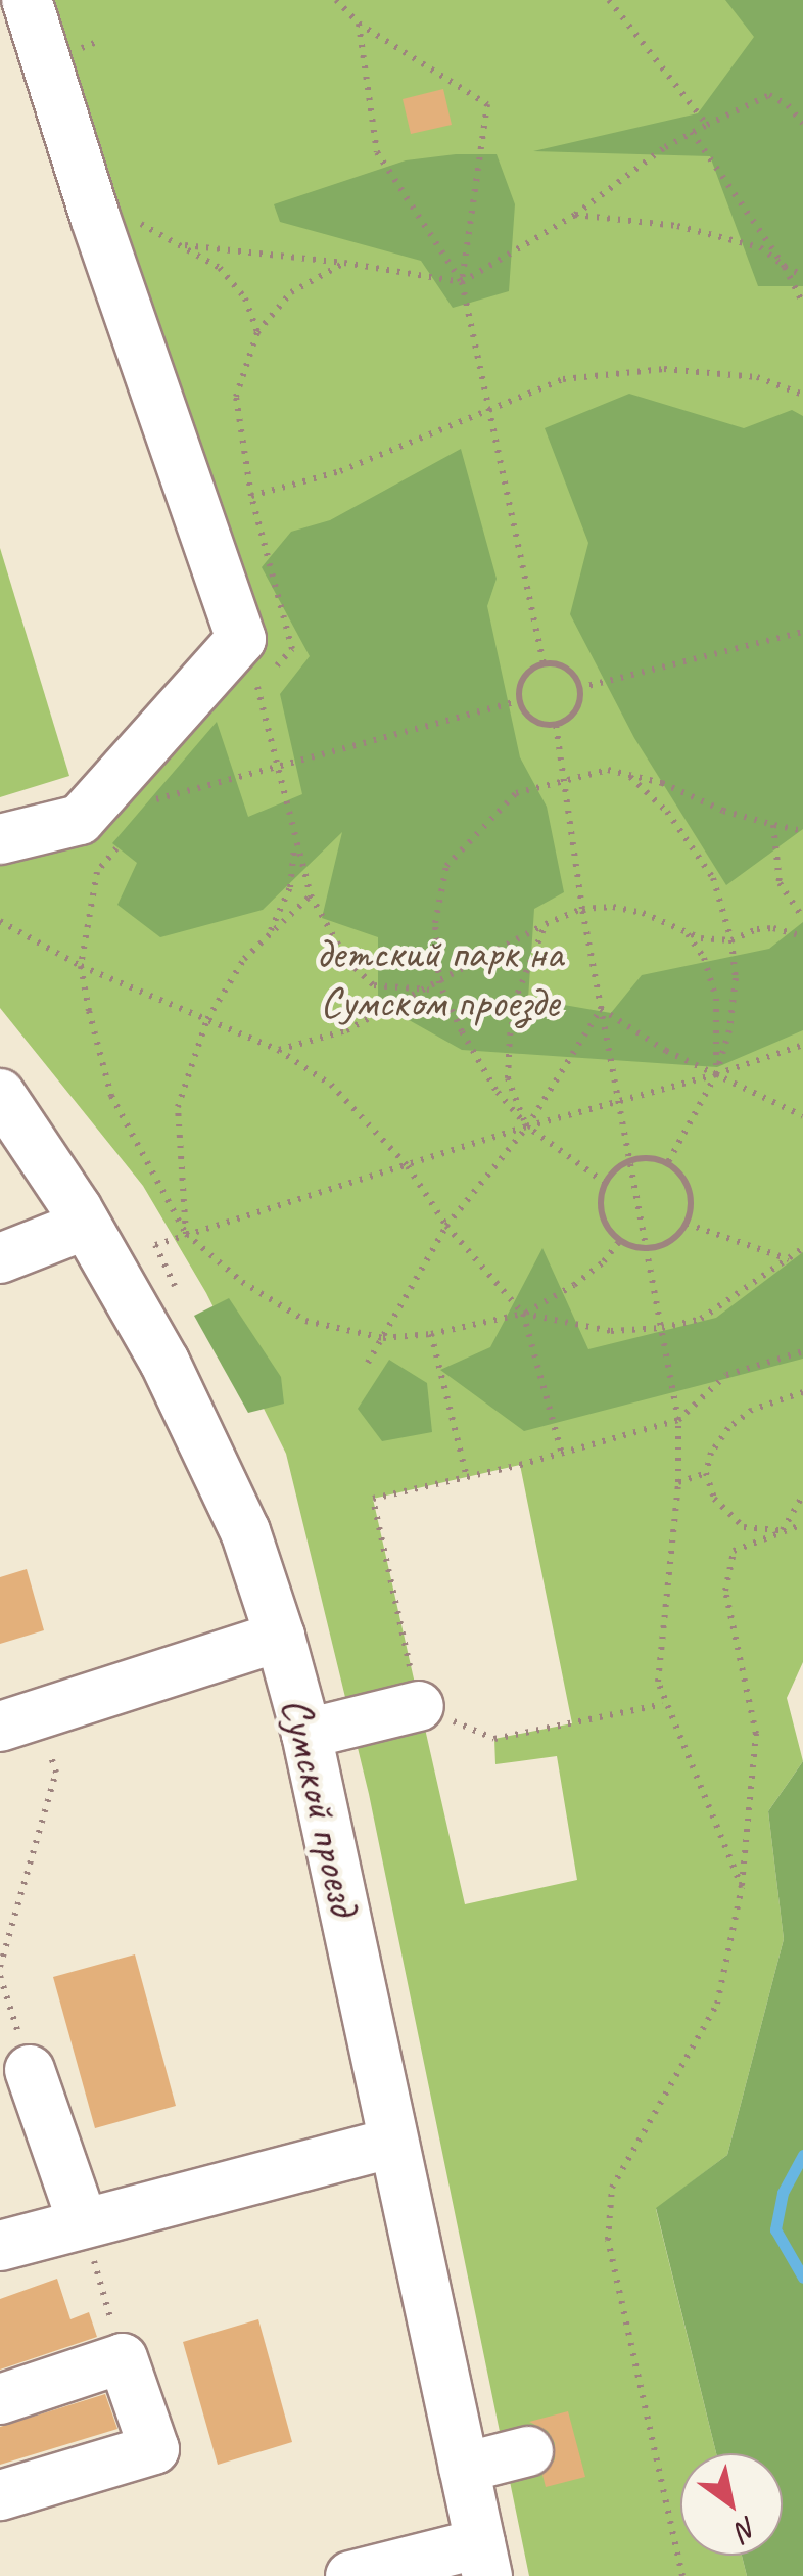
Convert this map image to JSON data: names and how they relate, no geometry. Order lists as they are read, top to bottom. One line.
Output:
{"streets":{"street":["Сумской проезд"]},"parks":["детский парк на Сумском проезде"],"north":"bottom right"}
